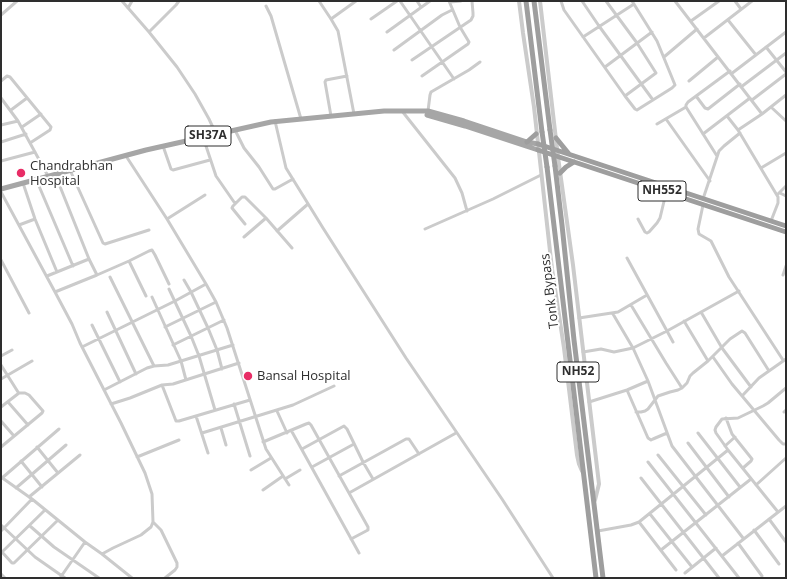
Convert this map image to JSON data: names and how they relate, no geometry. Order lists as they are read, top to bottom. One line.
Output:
{"streets":{"highway":["NH552","Tonk Bypass","NH52"],"main road":["SH37A"]},"crossings":[["SH37A","NH552"]],"places":["Chandrabhan Hospital","Bansal Hospital"]}
